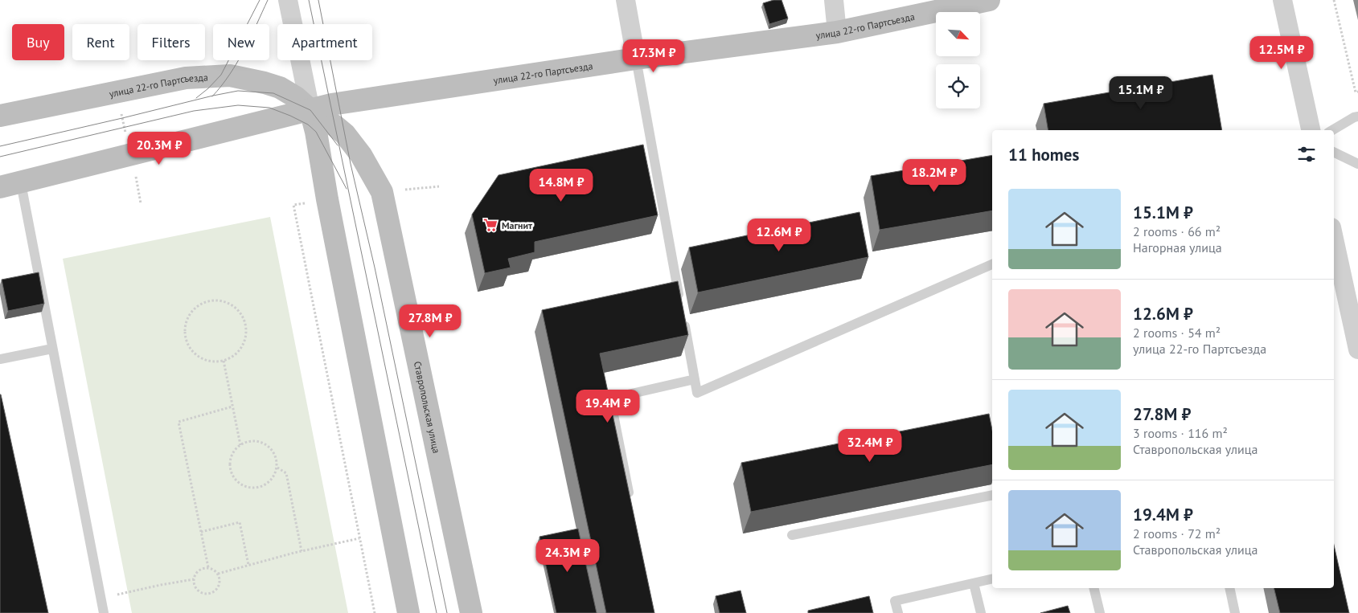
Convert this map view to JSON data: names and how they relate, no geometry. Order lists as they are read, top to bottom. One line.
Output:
{"streets":{"street":["улица 22-го Партсъезда","Ставропольская улица"]},"crossings":[["улица 22-го Партсъезда","Ставропольская улица"]],"places":{"supermarket":["Магнит"]},"north":"bottom right","page":{"chip":["Buy","Rent","Filters","New","Apartment"],"price":["12.5M ₽","17.3M ₽","15.1M ₽","20.3M ₽","18.2M ₽","14.8M ₽","12.6M ₽","27.8M ₽","19.4M ₽","32.4M ₽","24.3M ₽"],"heading":"11 homes","list":[{"name":"15.1M ₽","note":"2 rooms · 66 m² · Нагорная улица"},{"name":"12.6M ₽","note":"2 rooms · 54 m² · улица 22-го Партсъезда"},{"name":"27.8M ₽","note":"3 rooms · 116 m² · Ставропольская улица"},{"name":"19.4M ₽","note":"2 rooms · 72 m² · Ставропольская улица"}]}}
